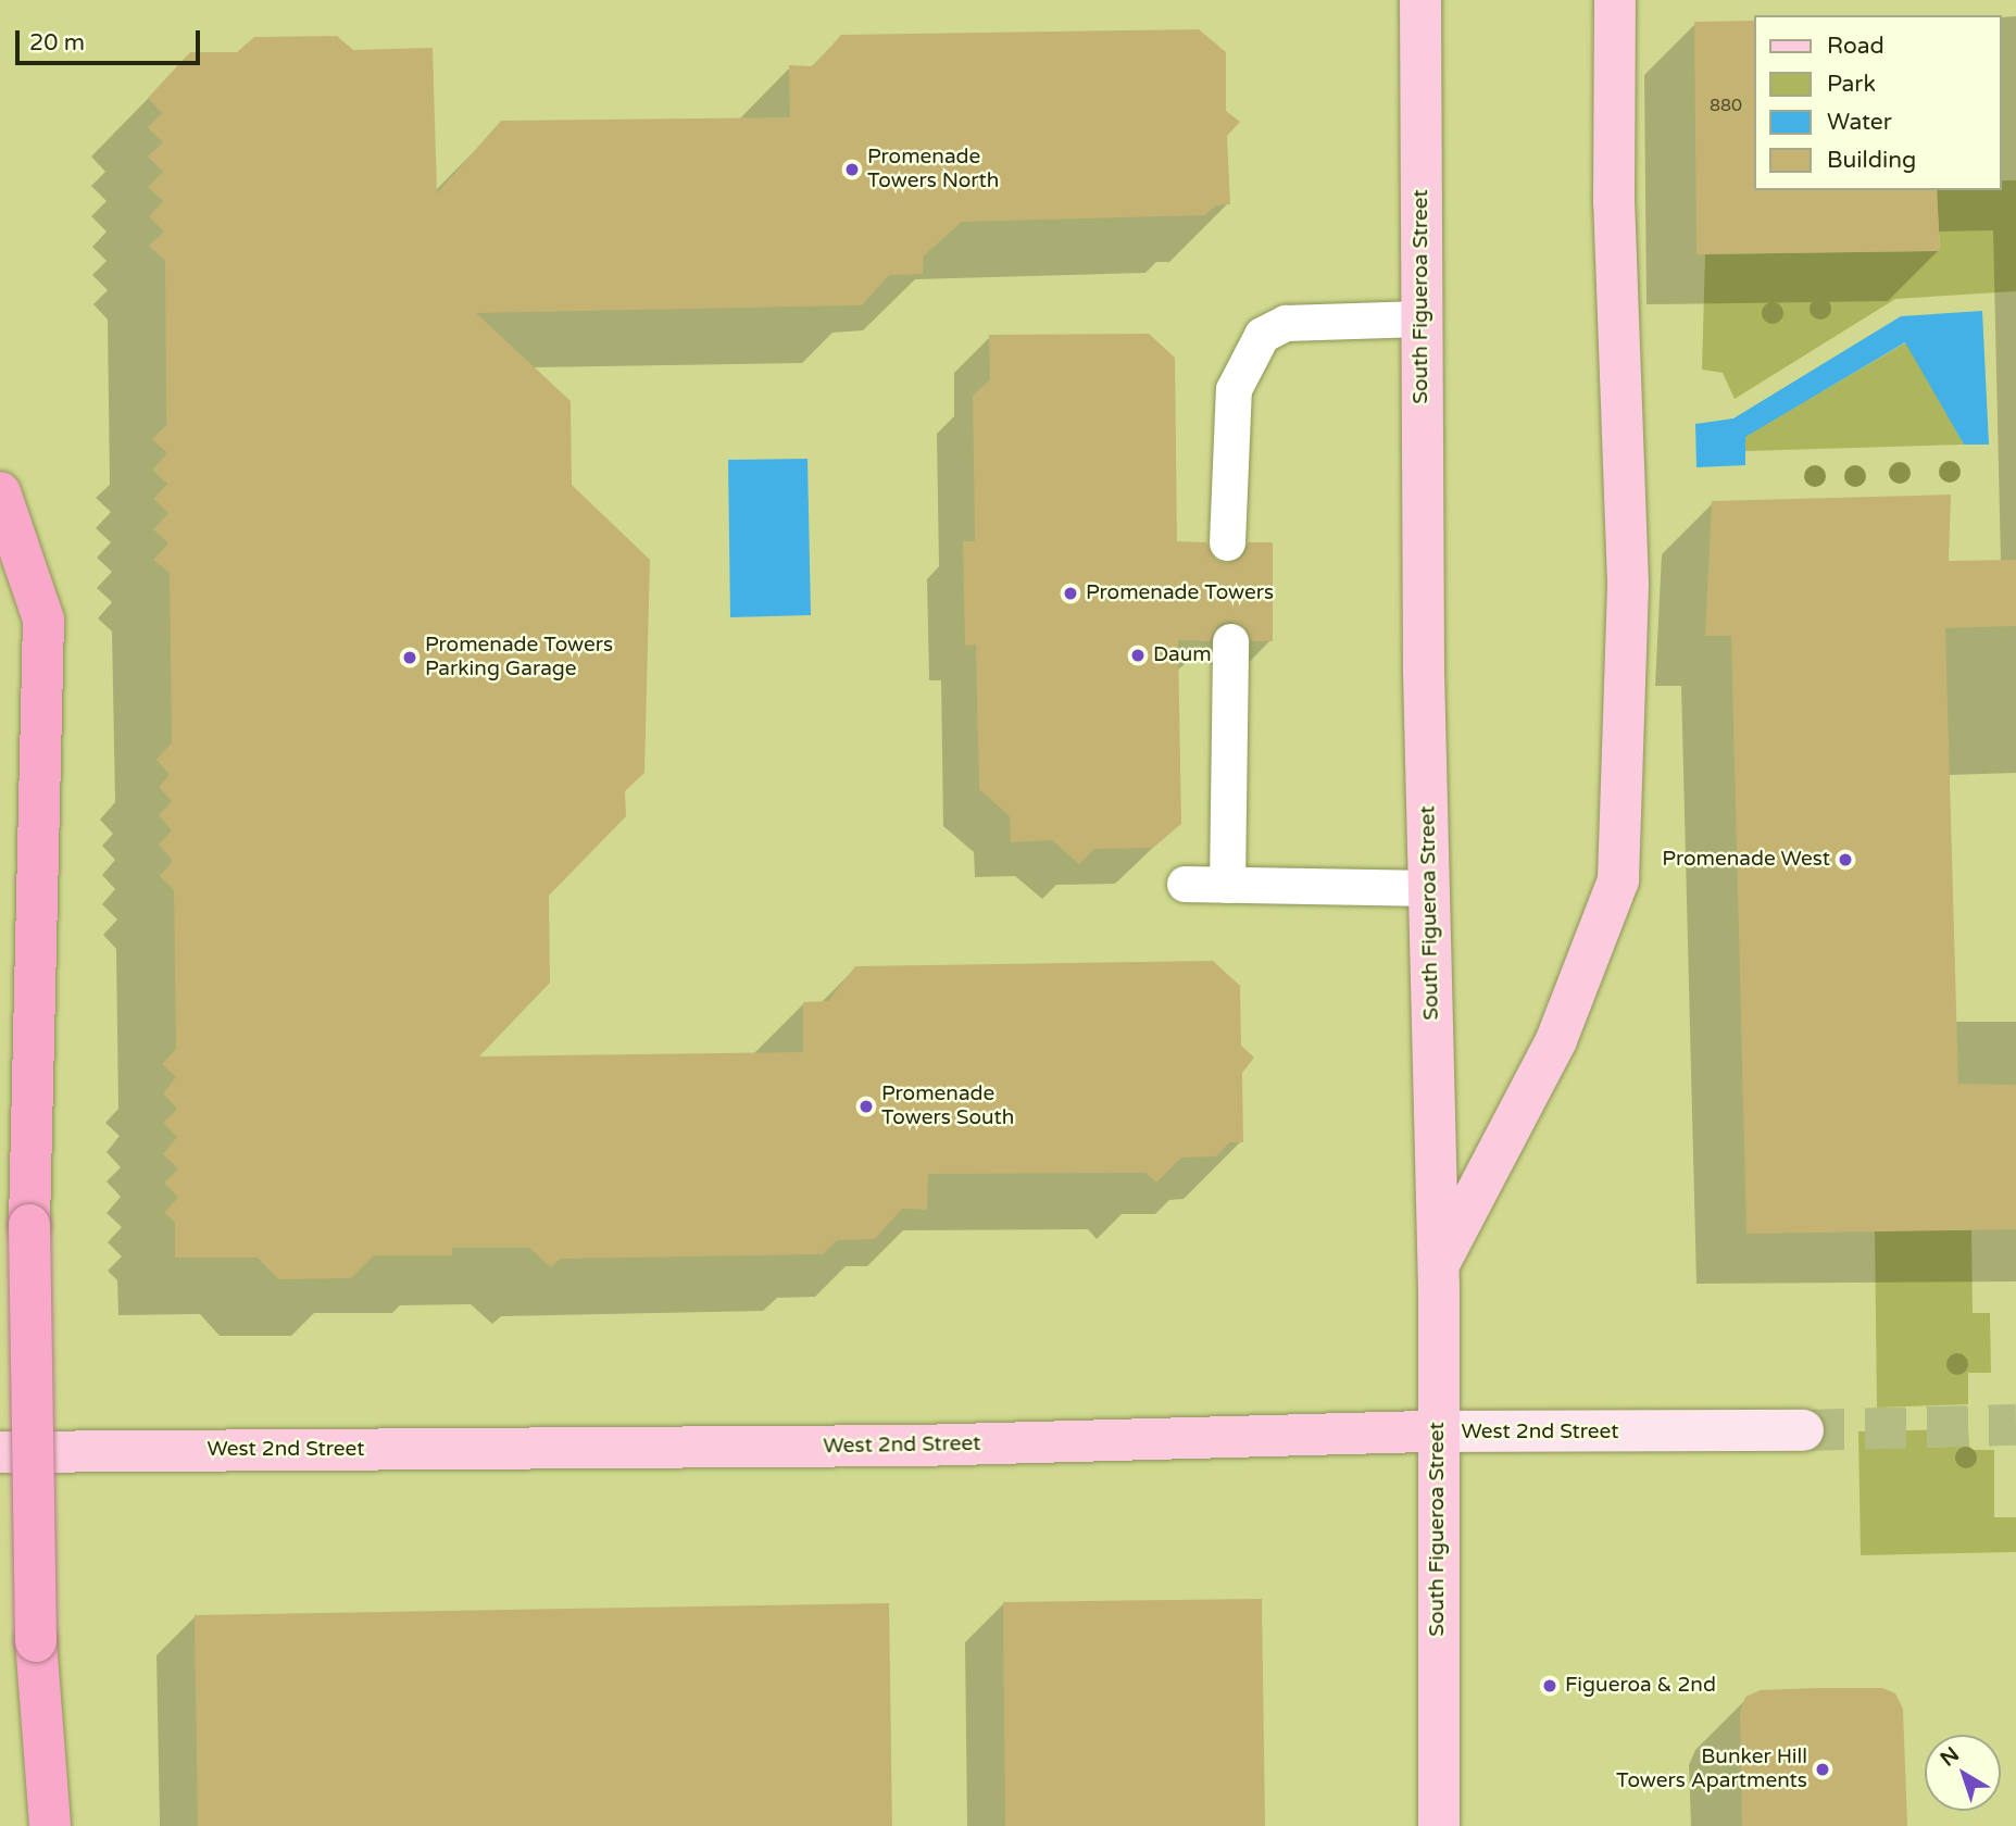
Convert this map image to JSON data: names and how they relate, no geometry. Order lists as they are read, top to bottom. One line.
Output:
{"streets":{"main road":["South Figueroa Street","West 2nd Street"]},"crossings":[["South Figueroa Street","West 2nd Street"]],"places":["Promenade Towers North","Promenade Towers","Daum","Promenade Towers Parking Garage","Promenade West","Promenade Towers South","Figueroa & 2nd","Bunker Hill Towers Apartments"],"house_numbers":["880"],"legend":["Road","Park","Water","Building"],"scale_bar":"20 m","north":"top left"}
